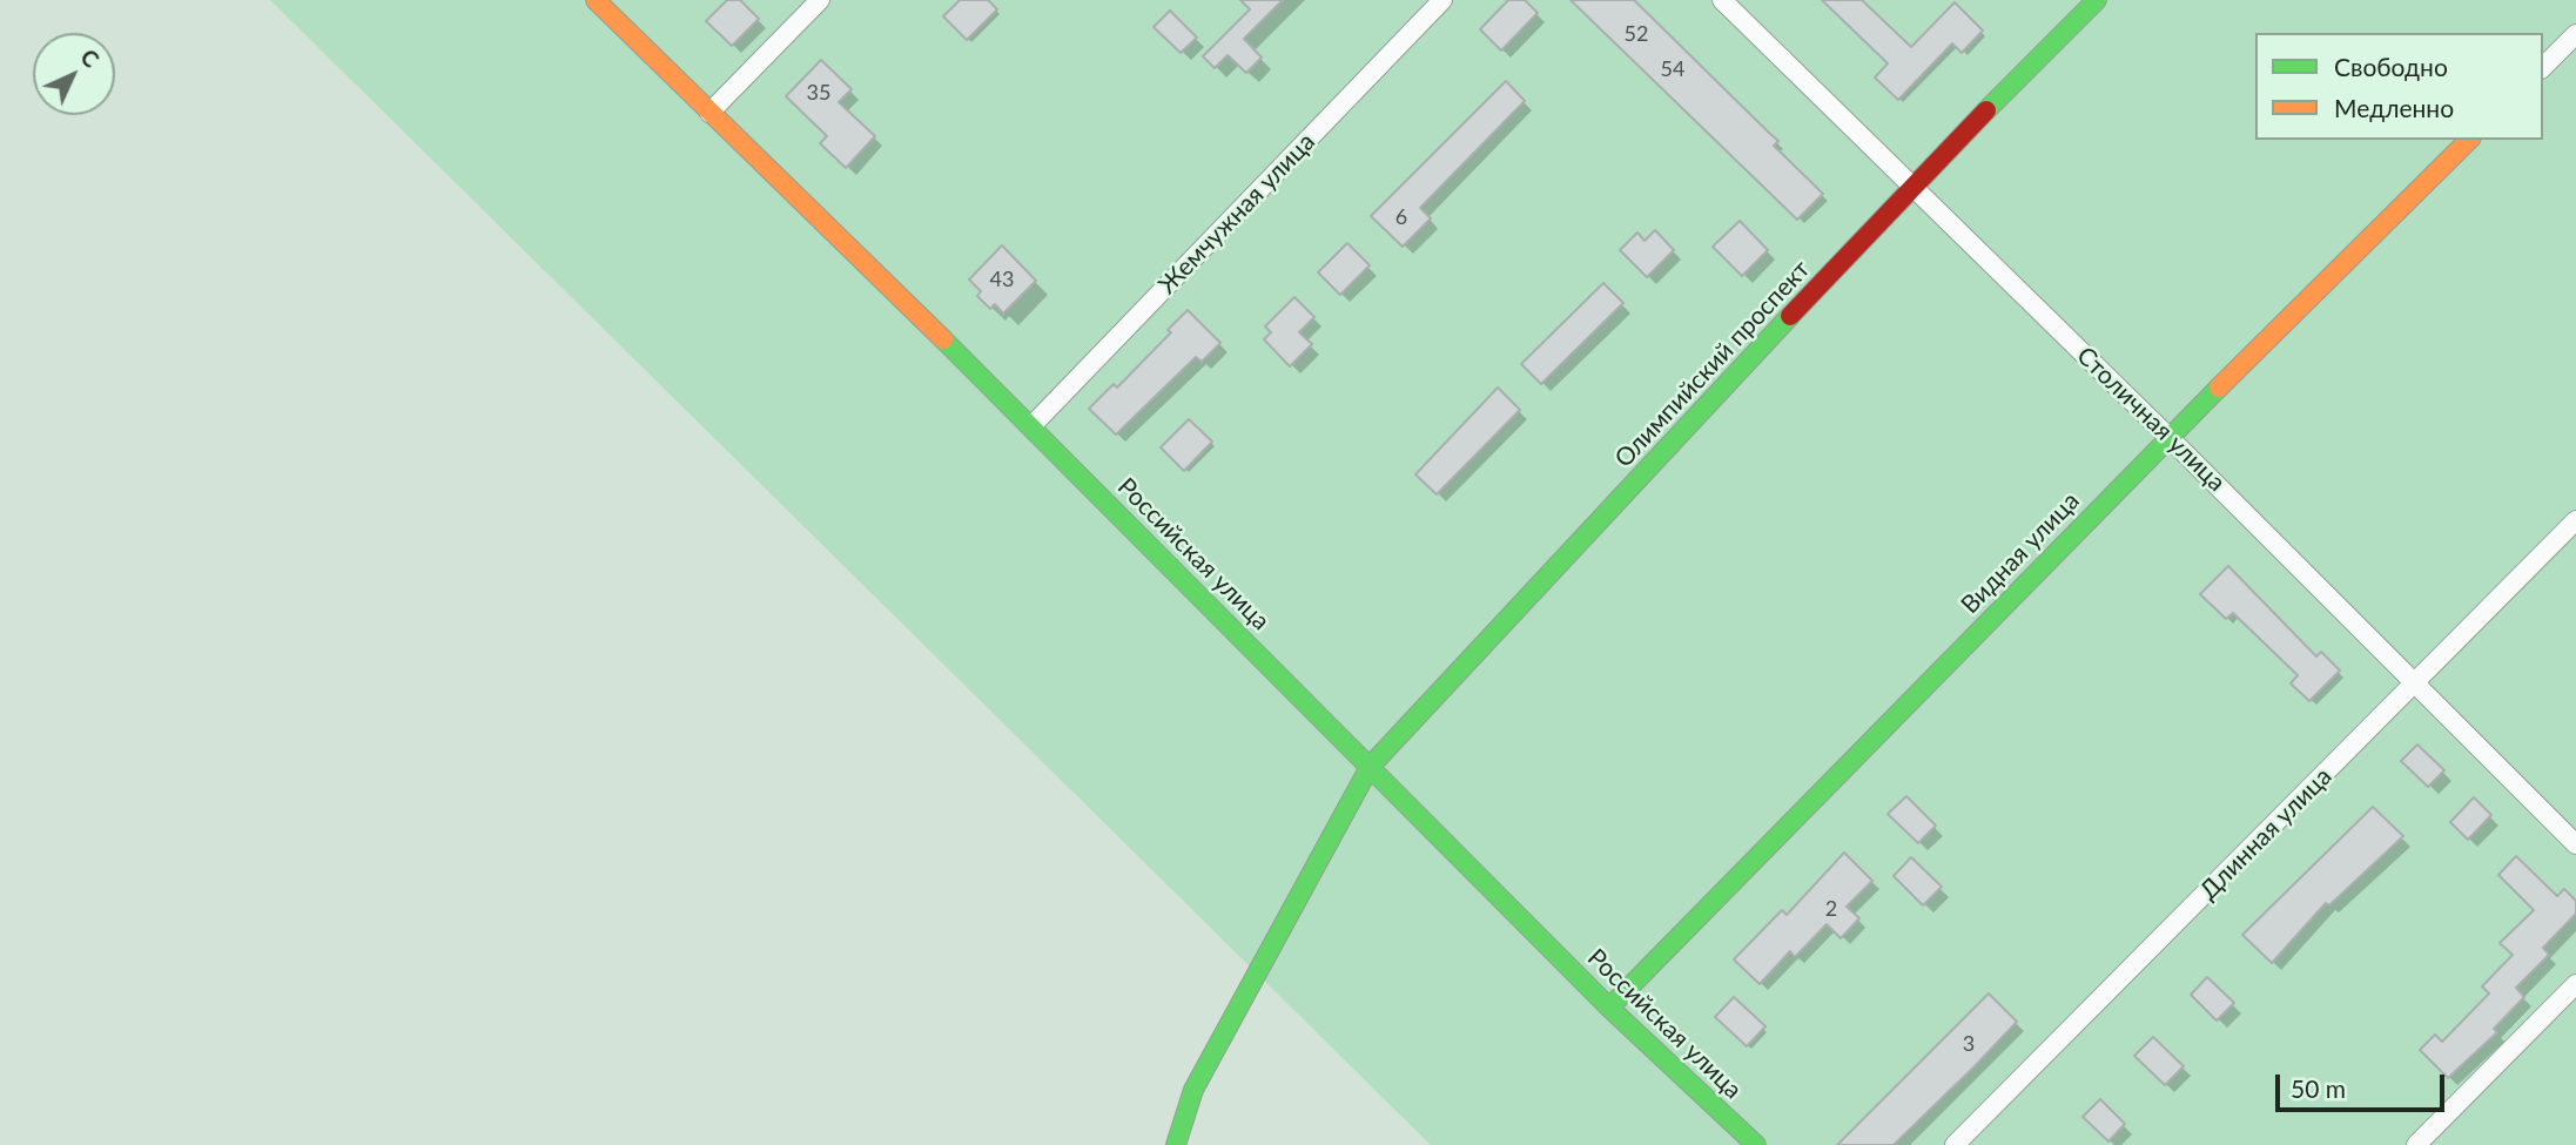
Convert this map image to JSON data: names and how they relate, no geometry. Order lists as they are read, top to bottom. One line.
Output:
{"streets":{"street":["Жемчужная улица","Олимпийский проспект","Столичная улица","Видная улица","Российская улица","Длинная улица"]},"crossings":[["Жемчужная улица","Российская улица"],["Олимпийский проспект","Столичная улица"],["Олимпийский проспект","Российская улица"],["Столичная улица","Видная улица"],["Столичная улица","Длинная улица"],["Видная улица","Российская улица"]],"house_numbers":["52","54","35","6","43","2","3"],"legend":["Свободно","Медленно"],"scale_bar":"50 m","north":"top right"}
